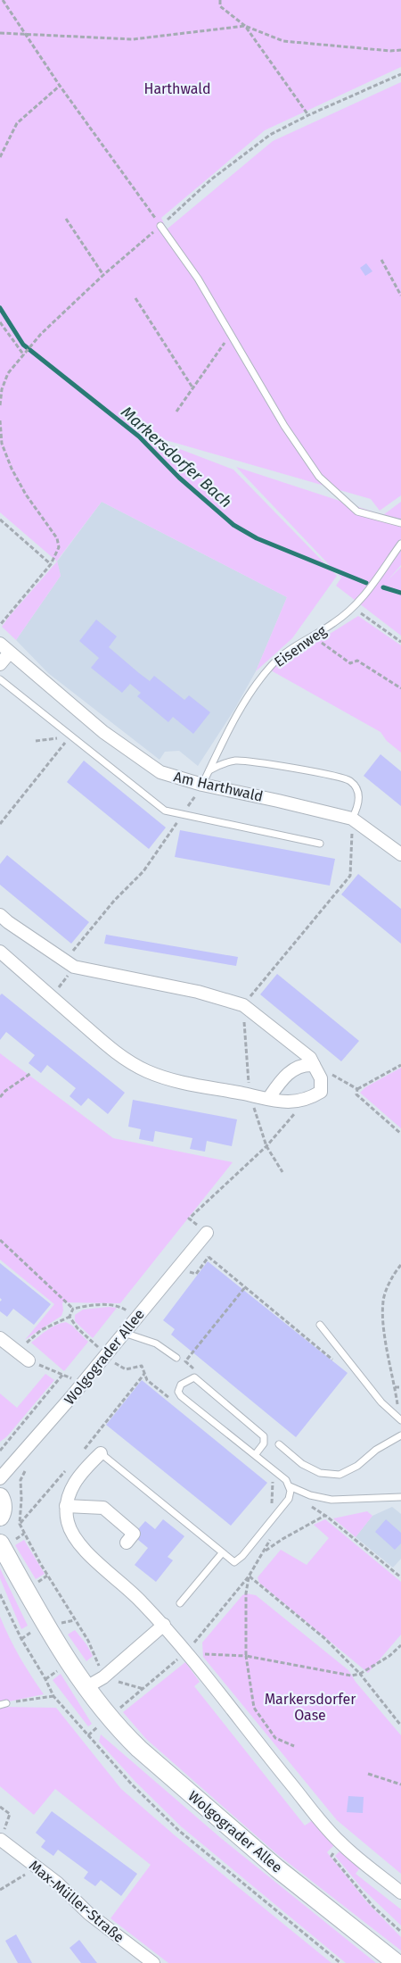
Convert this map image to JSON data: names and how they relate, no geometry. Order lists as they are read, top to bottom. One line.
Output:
{"streets":{"main road":["Wolgograder Allee"],"street":["Am Harthwald","Max-Müller-Straße"],"lane":["Eisenweg"]},"crossings":[["Eisenweg","Am Harthwald"]],"water":["Markersdorfer Bach"],"parks":["Harthwald","Markersdorfer Oase"]}
